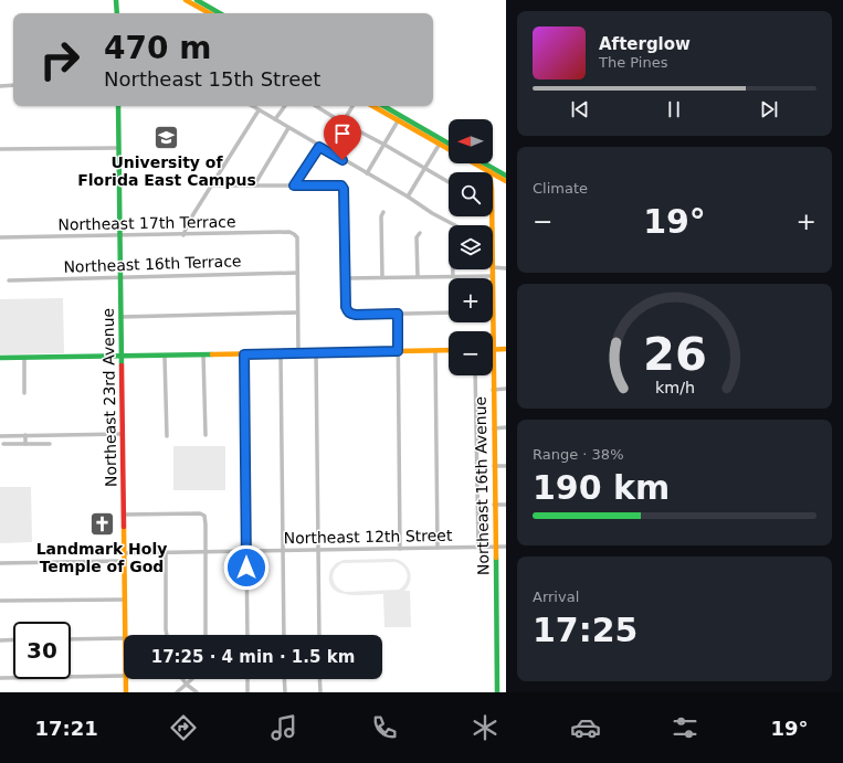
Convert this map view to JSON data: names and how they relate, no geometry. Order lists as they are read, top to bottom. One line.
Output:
{"streets":{"main road":["Northeast 23rd Avenue","Northeast 16th Avenue"],"street":["Northeast 17th Terrace","Northeast 16th Terrace","Northeast 12th Street"]},"crossings":[["Northeast 17th Terrace","Northeast 16th Terrace"],["Northeast 17th Terrace","Northeast 23rd Avenue"],["Northeast 16th Terrace","Northeast 23rd Avenue"],["Northeast 23rd Avenue","Northeast 12th Street"],["Northeast 16th Avenue","Northeast 12th Street"]],"places":{"school or university":["University of Florida East Campus"],"church":["Landmark Holy Temple of God"]},"north":"left","page":{"turn":["470 m","Northeast 15th Street"],"song":["Afterglow","The Pines"],"map_buttons":["+","−"],"tile":["Climate",["Range · 38%","190 km"],["Arrival","17:25"]],"heat":["−","19°","+"],"limit":"30","trip":"17:25 · 4 min · 1.5 km","tabs":["17:21","19°"],"gauge":["26","km/h"]}}
